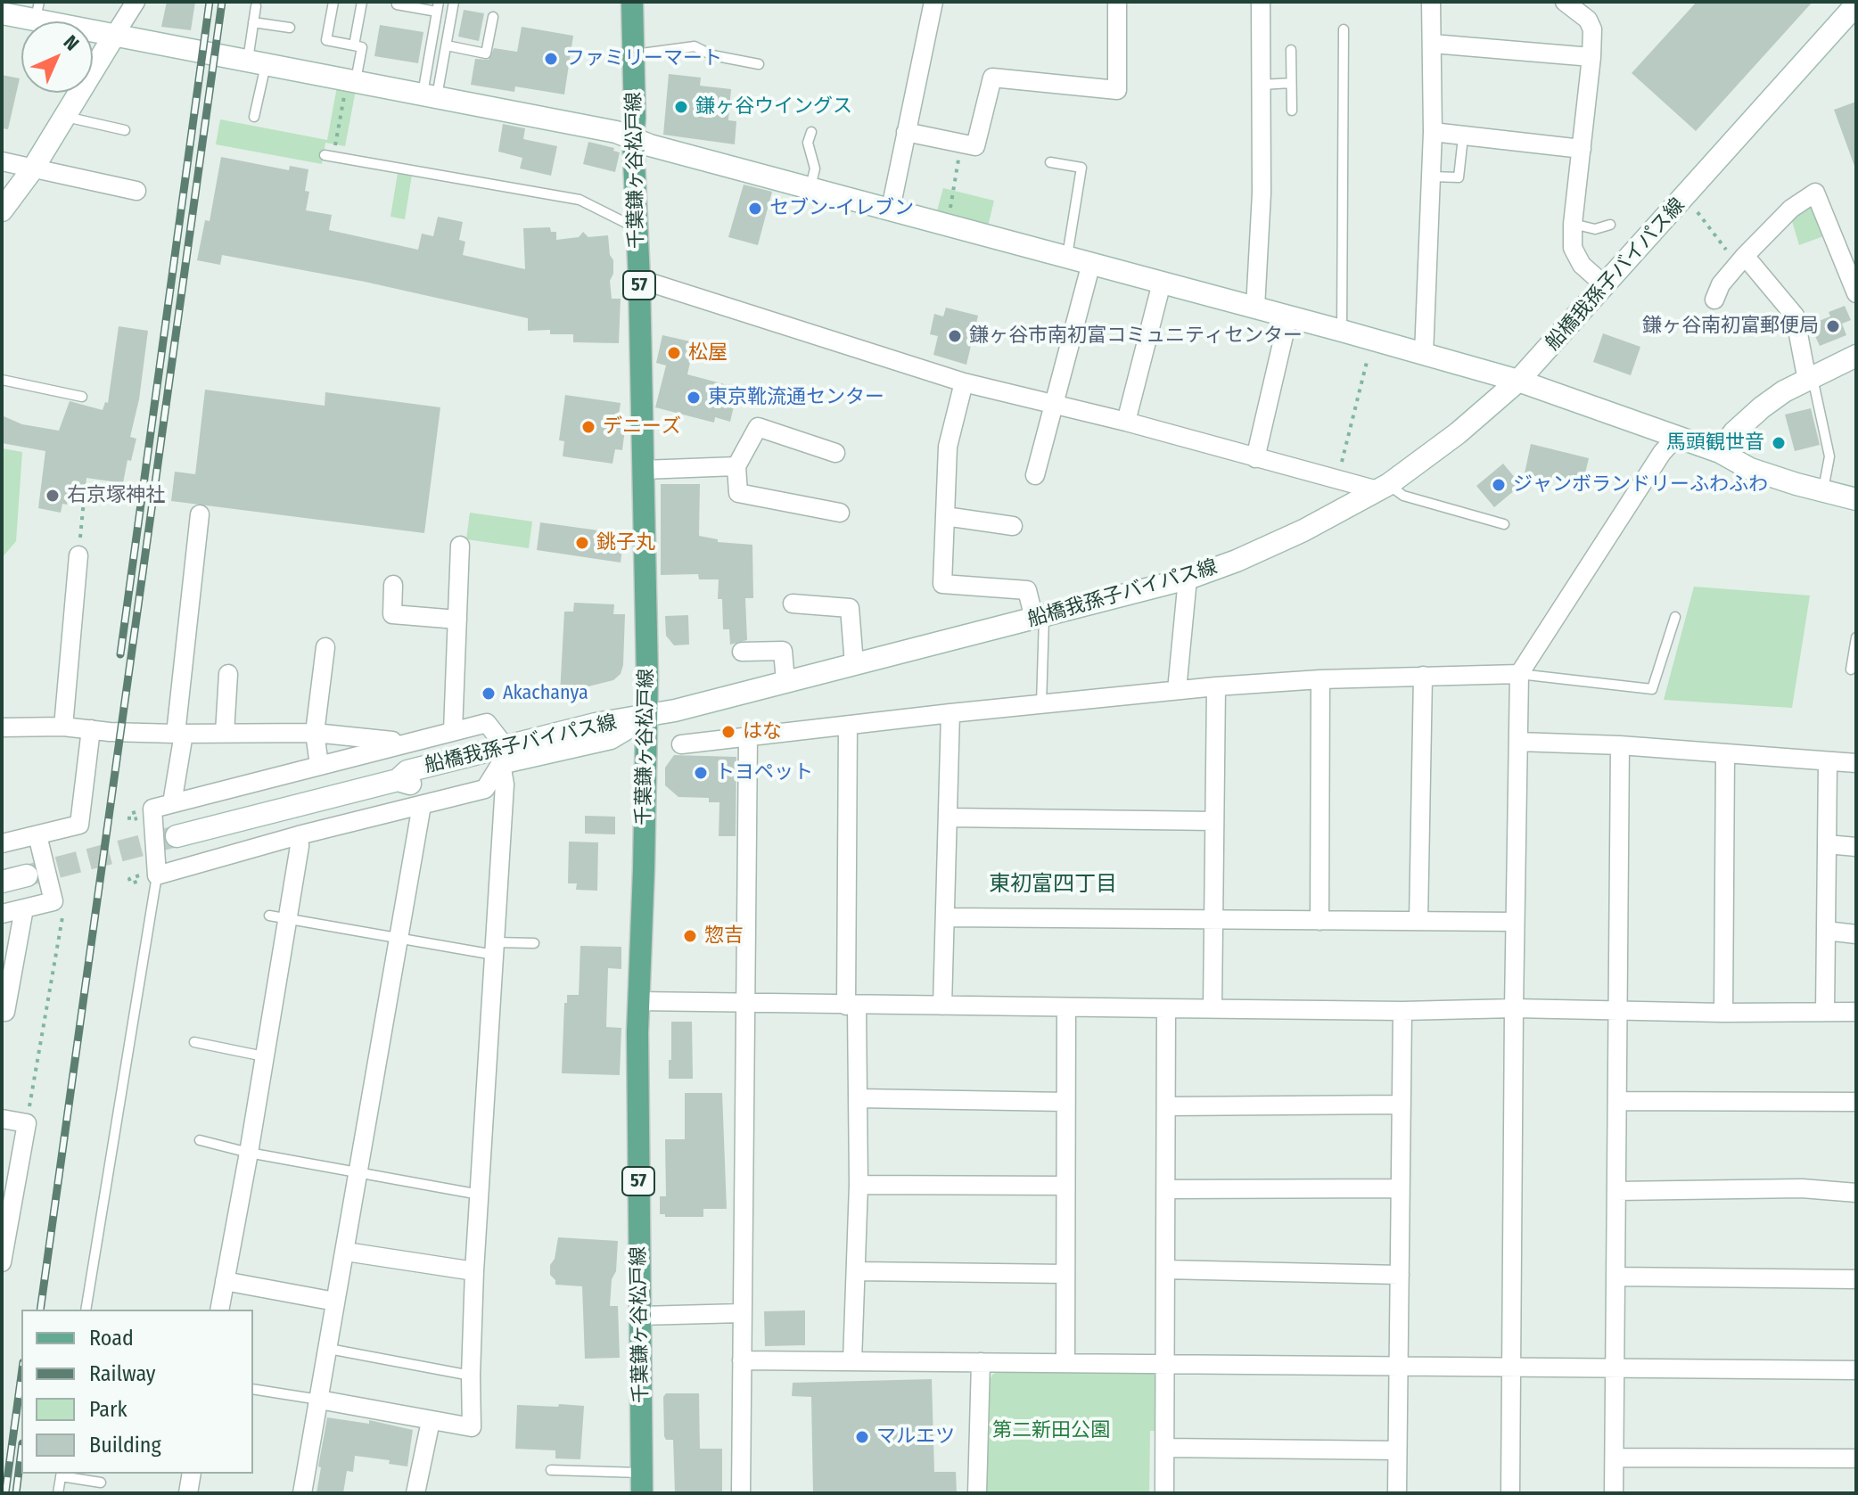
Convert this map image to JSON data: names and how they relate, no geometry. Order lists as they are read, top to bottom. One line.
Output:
{"streets":{"main road":["千葉鎌ヶ谷松戸線","57"],"street":["船橋我孫子バイパス線"]},"crossings":[["千葉鎌ヶ谷松戸線","船橋我孫子バイパス線"]],"districts":["東初富四丁目"],"parks":["第二新田公園"],"places":["ファミリーマート","鎌ヶ谷ウイングス","セブン-イレブン","鎌ヶ谷南初富郵便局","鎌ヶ谷市南初富コミュニティセンター","松屋","東京靴流通センター","デニーズ","馬頭観世音","ジャンボランドリーふわふわ","右京塚神社","銚子丸","Akachanya","はな","トヨペット","惣吉","マルエツ"],"legend":["Road","Railway","Park","Building"],"north":"top right"}
